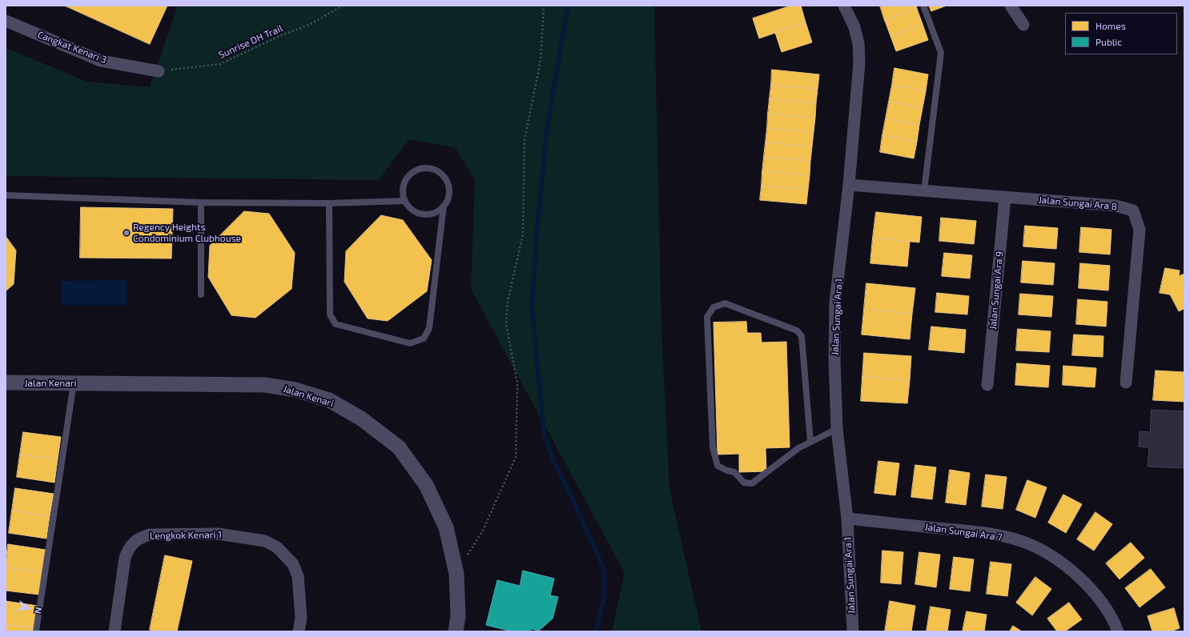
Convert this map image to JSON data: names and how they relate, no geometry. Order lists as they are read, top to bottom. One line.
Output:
{"streets":{"street":["Cangkat Kenari 3","Jalan Sungai Ara 8","Jalan Sungai Ara 9","Jalan Sungai Ara 1","Jalan Kenari","Jalan Sungai Ara 7","Lengkok Kenari 1"],"path":["Sunrise DH Trail"]},"crossings":[["Sunrise DH Trail","Cangkat Kenari 3"],["Jalan Sungai Ara 8","Jalan Sungai Ara 9"],["Jalan Sungai Ara 8","Jalan Sungai Ara 1"],["Jalan Sungai Ara 1","Jalan Sungai Ara 7"]],"places":["Regency Heights Condominium Clubhouse"],"legend":["Homes","Public"],"north":"right"}
